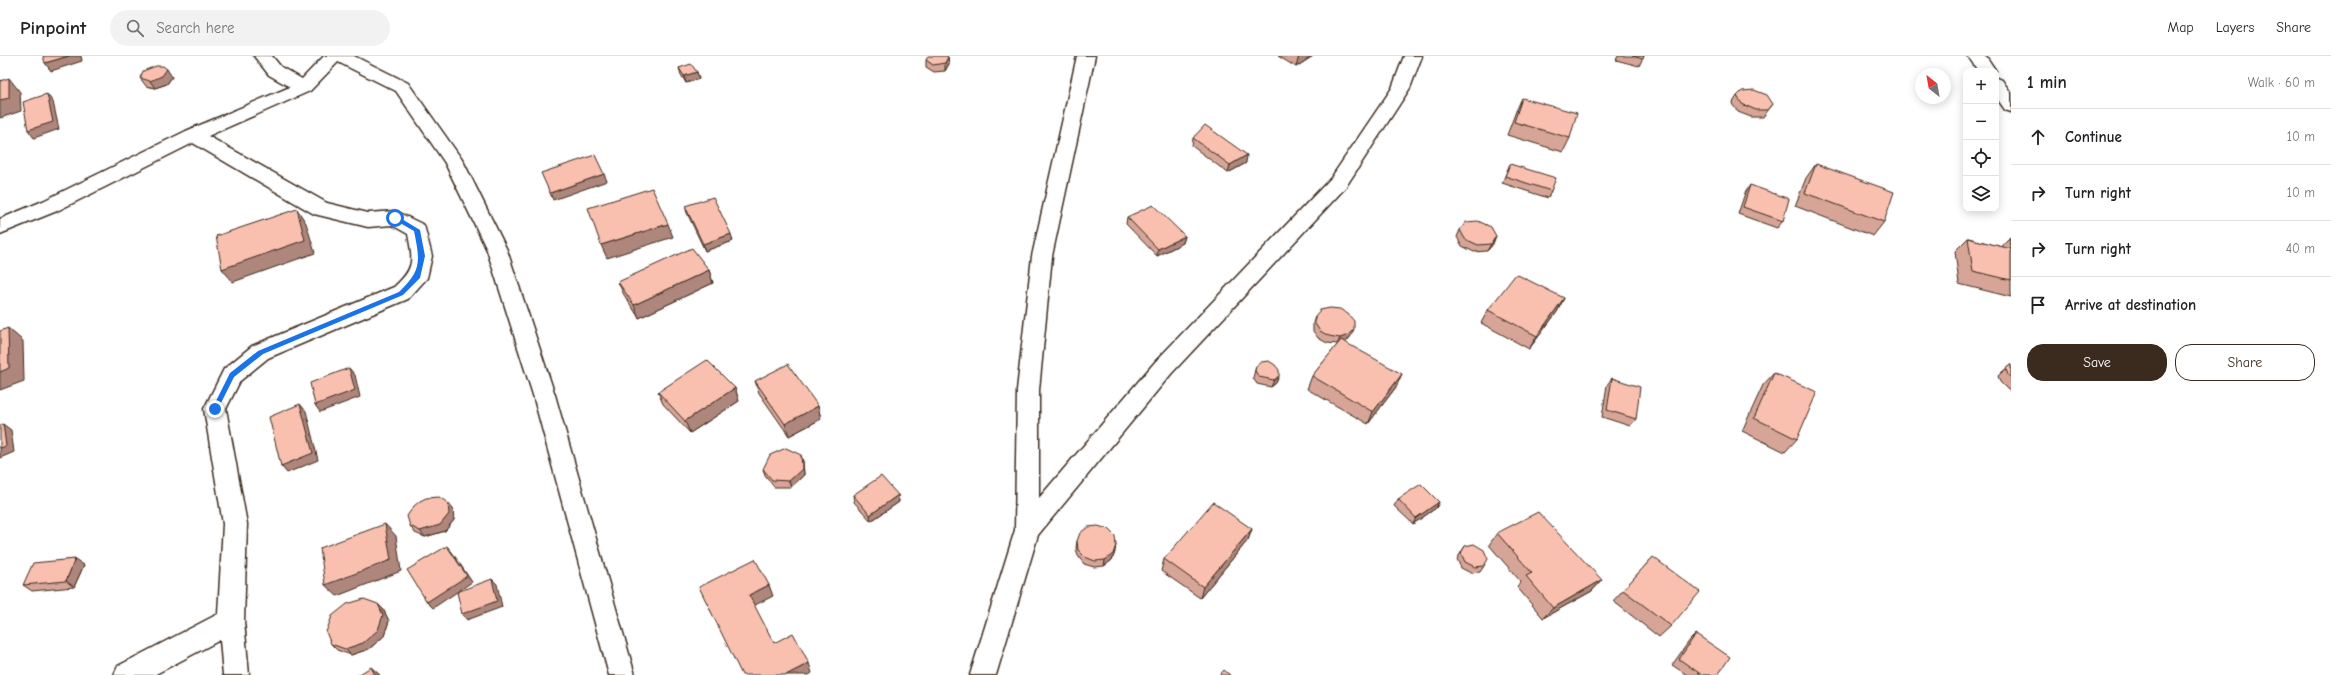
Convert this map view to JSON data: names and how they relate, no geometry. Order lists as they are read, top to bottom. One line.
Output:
{"north":"top left","page":{"header":"Pinpoint","search":"Search here","nav":["Map","Layers","Share"],"heading":["1 min","Walk · 60 m"],"map_buttons":["+","−"],"list":[["Continue","10 m"],["Turn right","10 m"],["Turn right","40 m"],"Arrive at destination"],"buttons":["Save","Share"]}}
